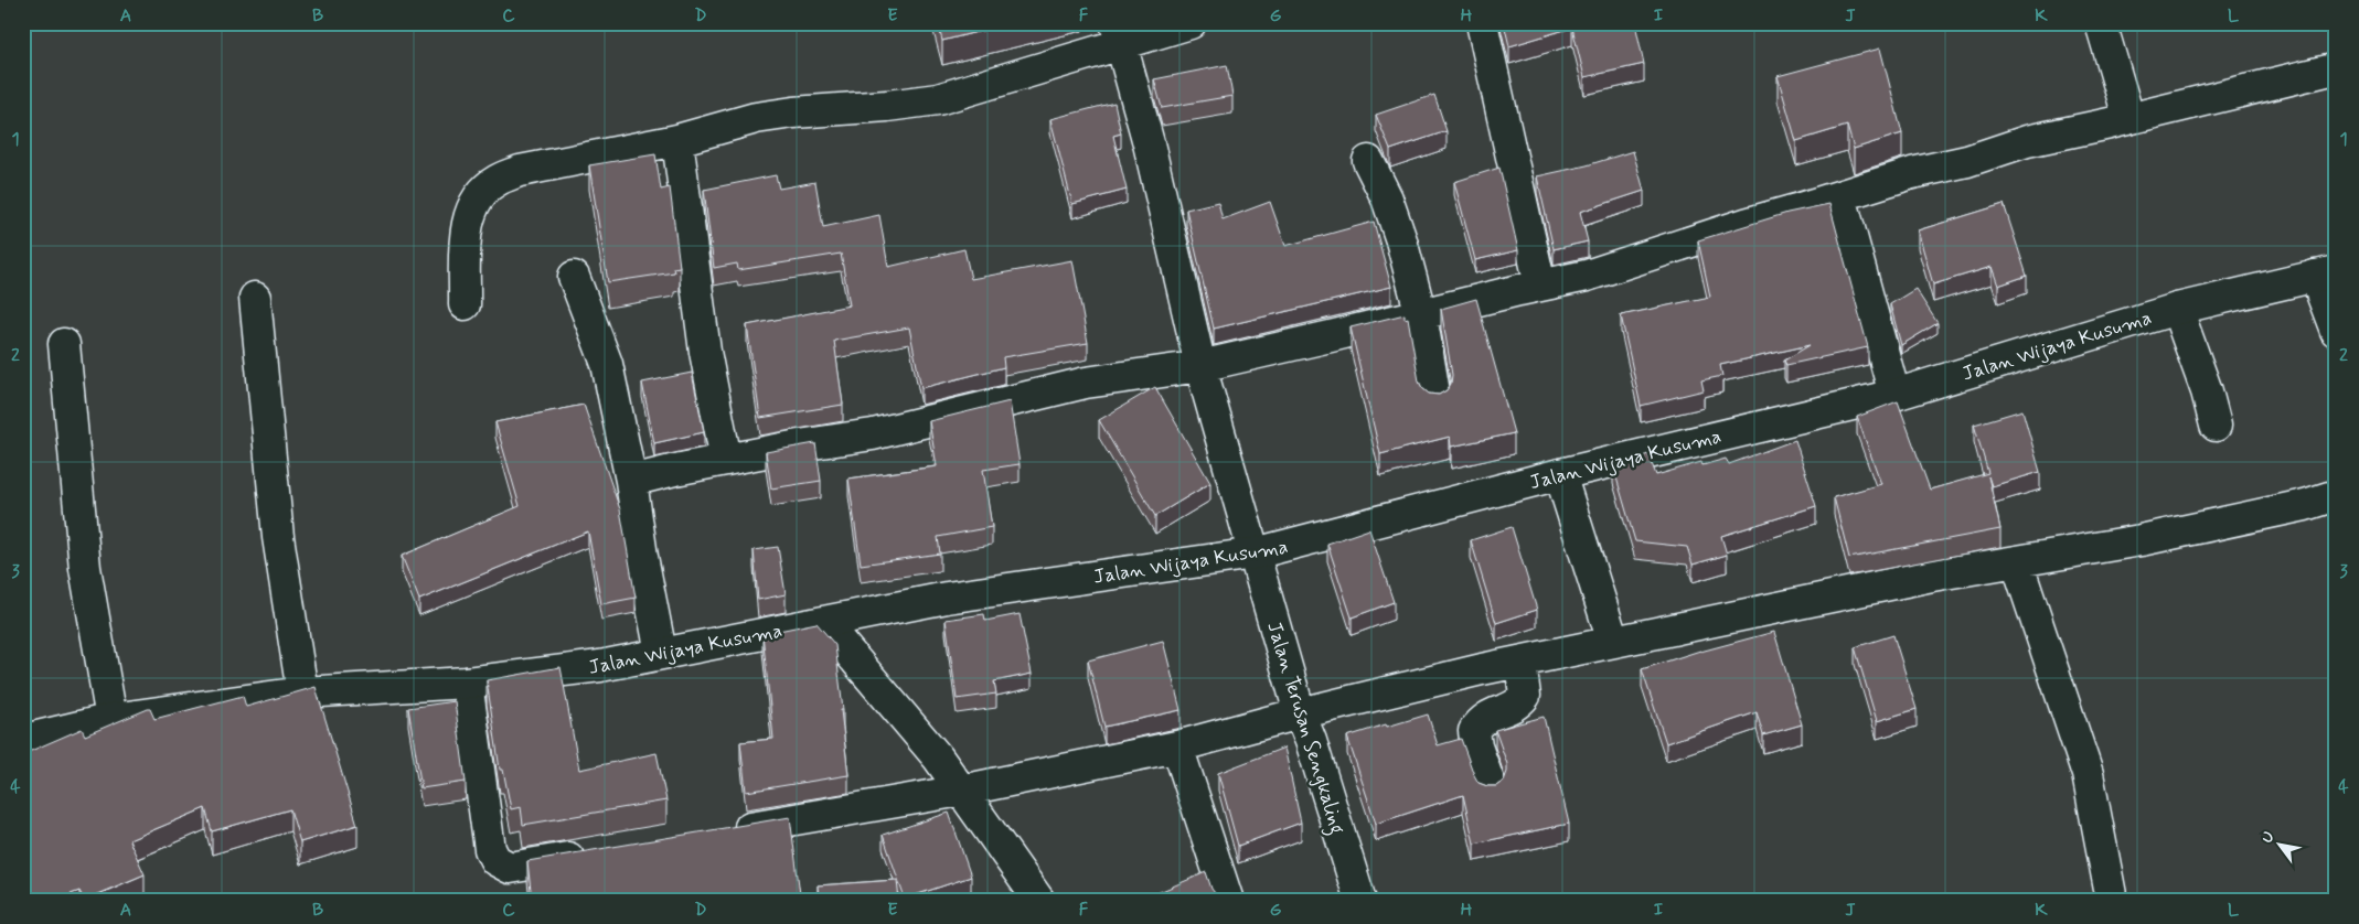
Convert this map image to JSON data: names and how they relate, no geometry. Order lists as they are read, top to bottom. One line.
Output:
{"streets":{"street":["Jalan Wijaya Kusuma","Jalan Terusan Sengkaling"]},"crossings":[["Jalan Wijaya Kusuma","Jalan Terusan Sengkaling"]],"north":"top left","grid":{"columns":["A","B","C","D","E","F","G","H","I","J","K","L"],"rows":["1","2","3","4"]}}
